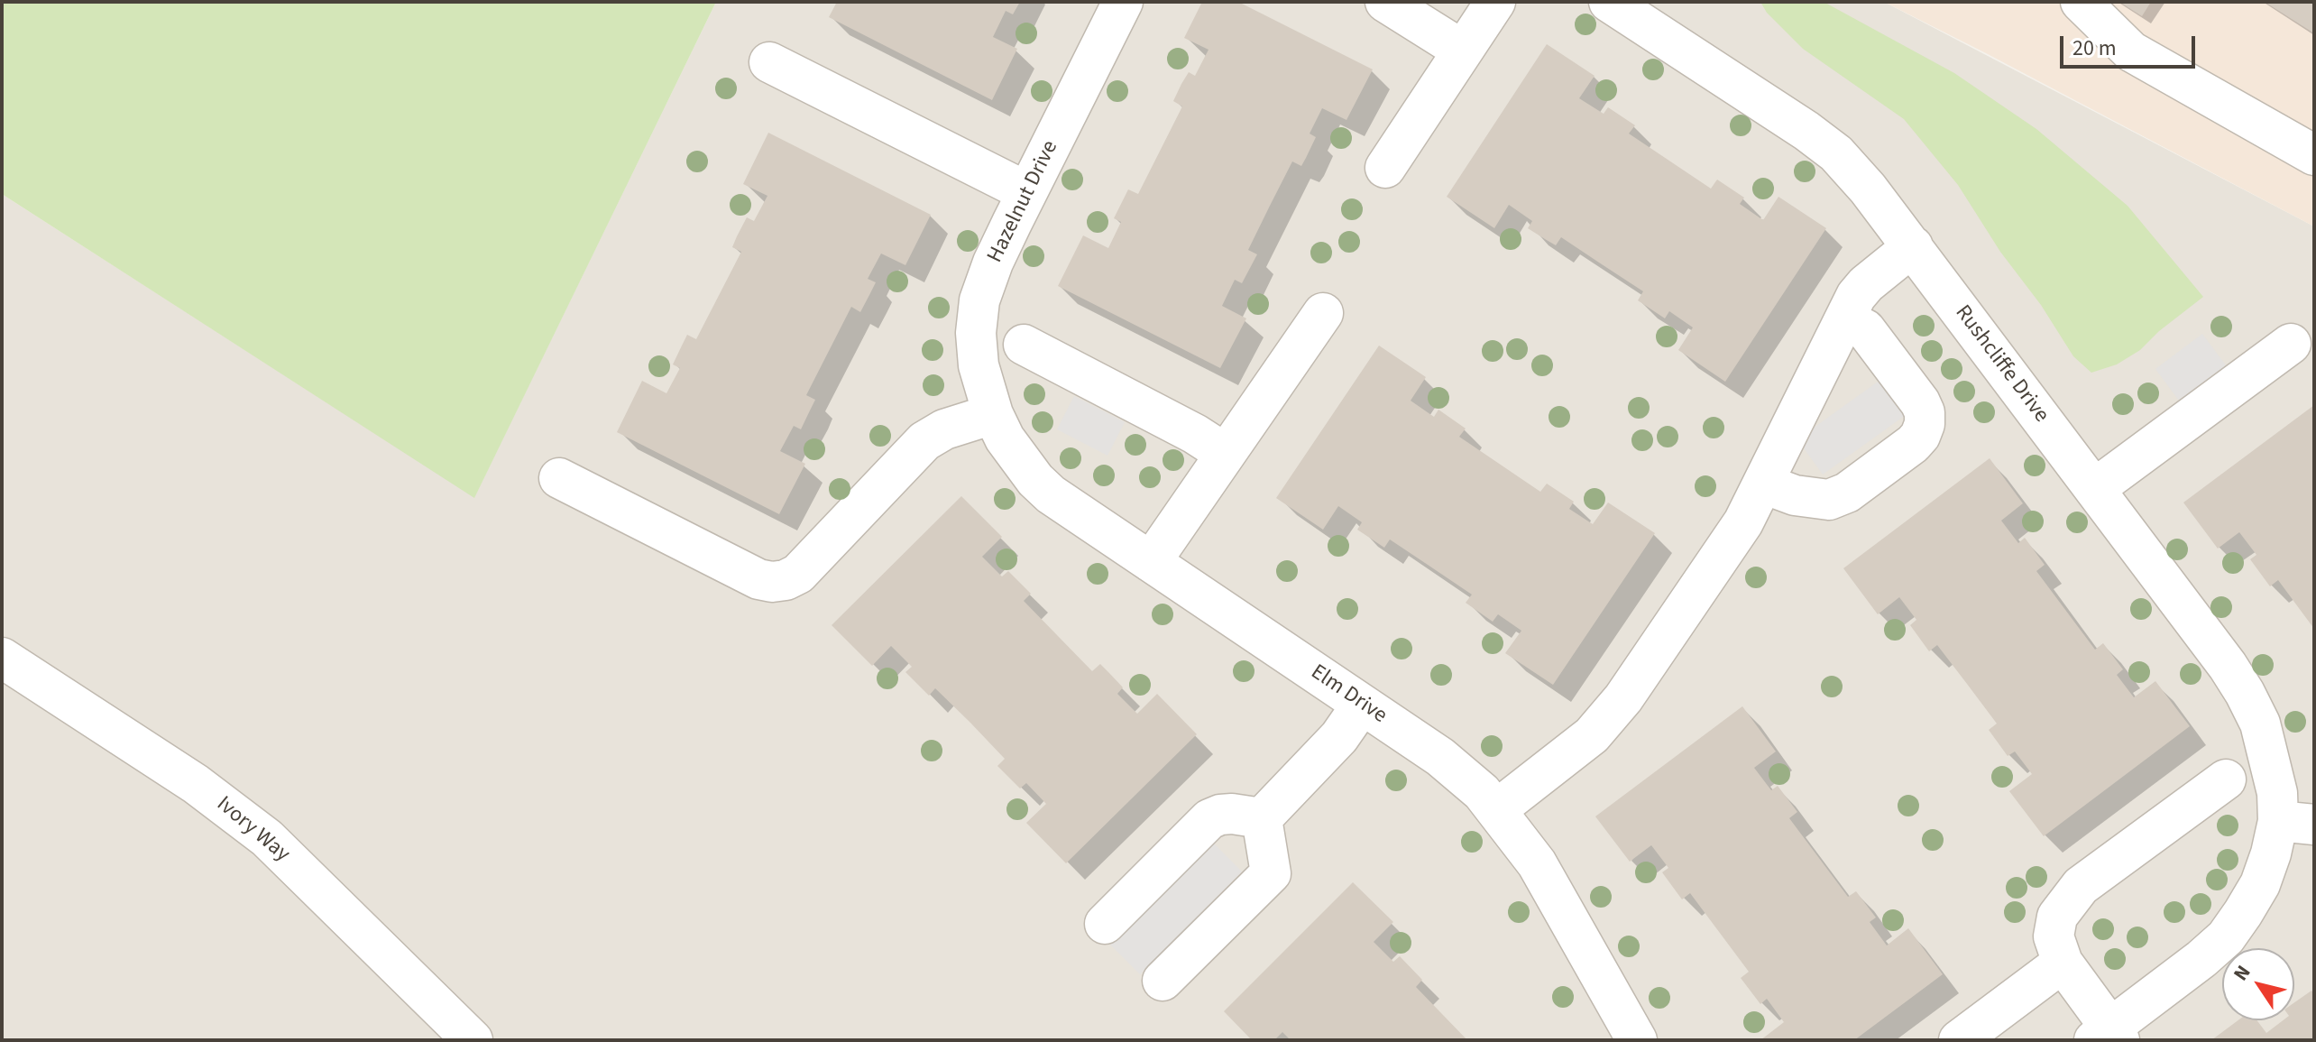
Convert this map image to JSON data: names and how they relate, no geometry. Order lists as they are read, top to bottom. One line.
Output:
{"streets":{"street":["Hazelnut Drive","Rushcliffe Drive","Elm Drive","Ivory Way"]},"crossings":[["Hazelnut Drive","Elm Drive"]],"scale_bar":"20 m","north":"top left"}
